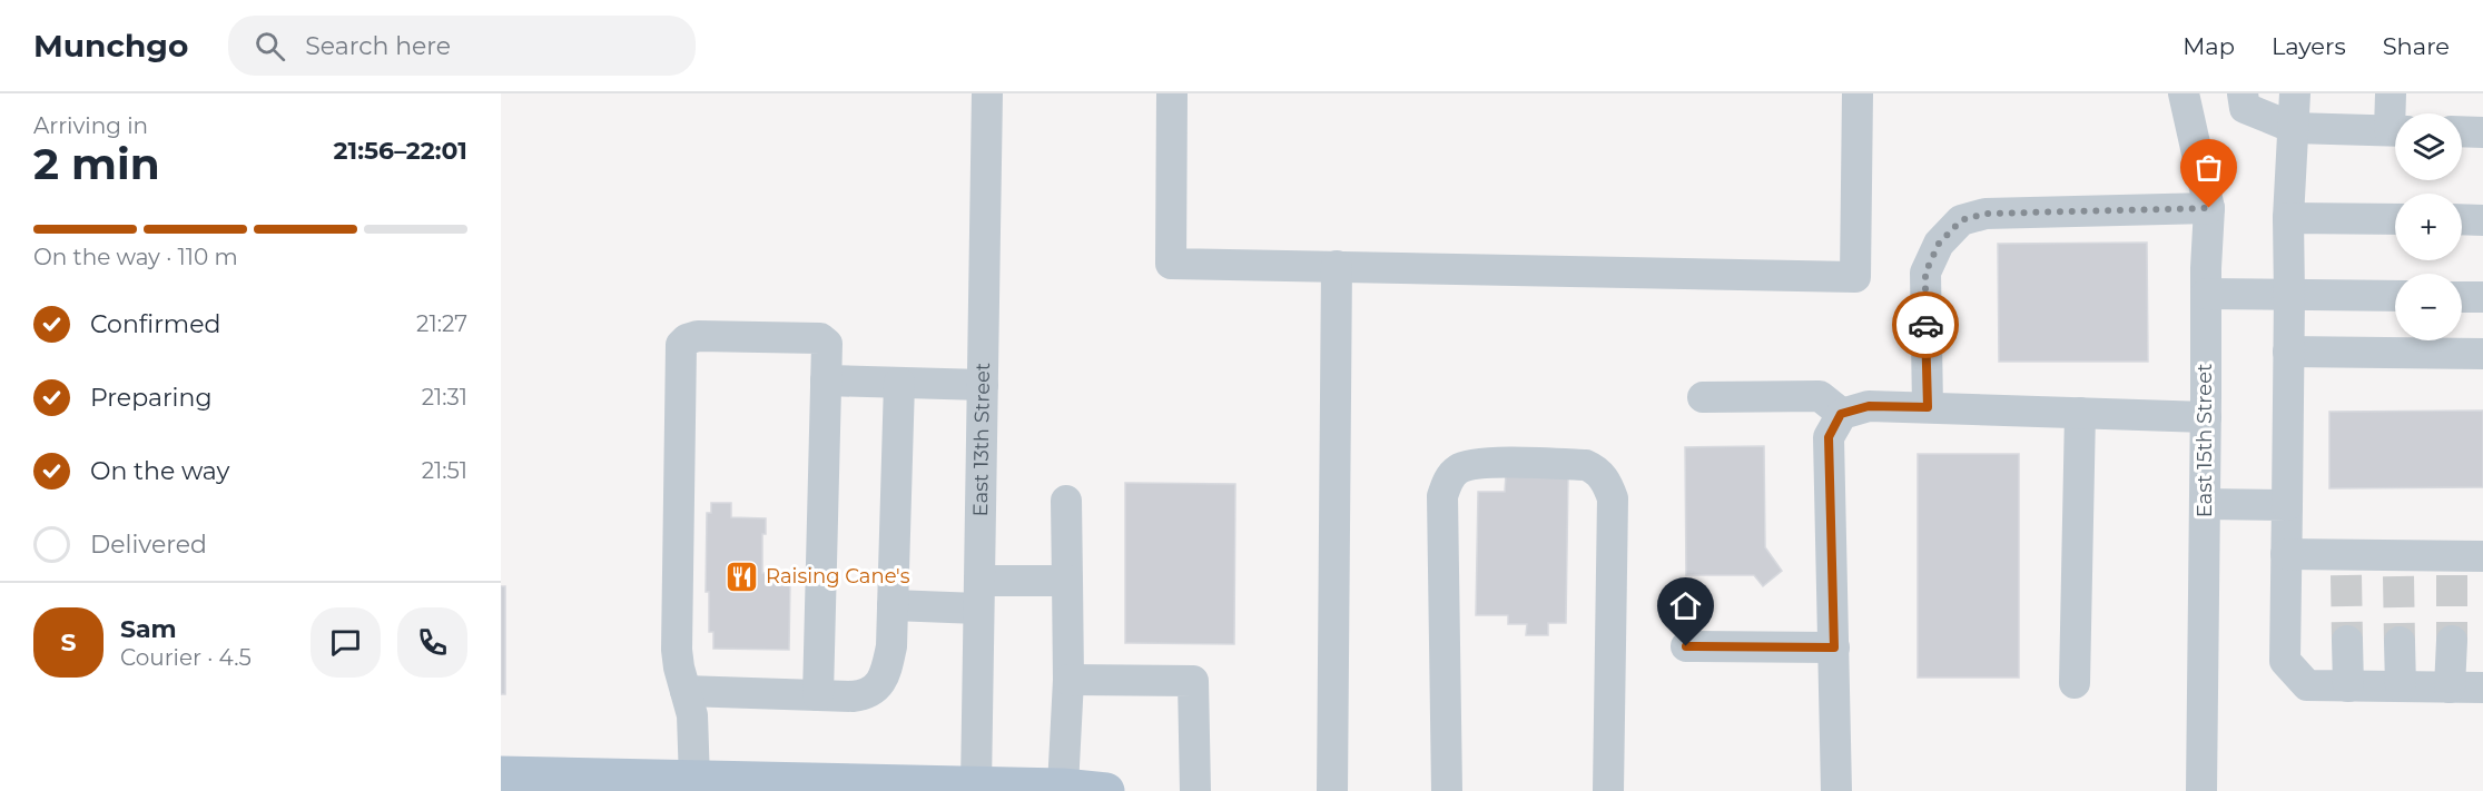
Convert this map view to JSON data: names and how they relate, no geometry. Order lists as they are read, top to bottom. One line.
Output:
{"streets":{"street":["East 13th Street","East 15th Street"]},"places":{"restaurant":["Raising Cane's"]},"page":{"header":"Munchgo","search":"Search here","nav":["Map","Layers","Share"],"heading":["2 min","Arriving in","21:56–22:01"],"panel":["Sam","Courier · 4.5"],"map_buttons":["+","−"],"bar":"On the way · 110 m","list":[["Confirmed","21:27"],["Preparing","21:31"],["On the way","21:51"],"Delivered"],"round":"S"}}
